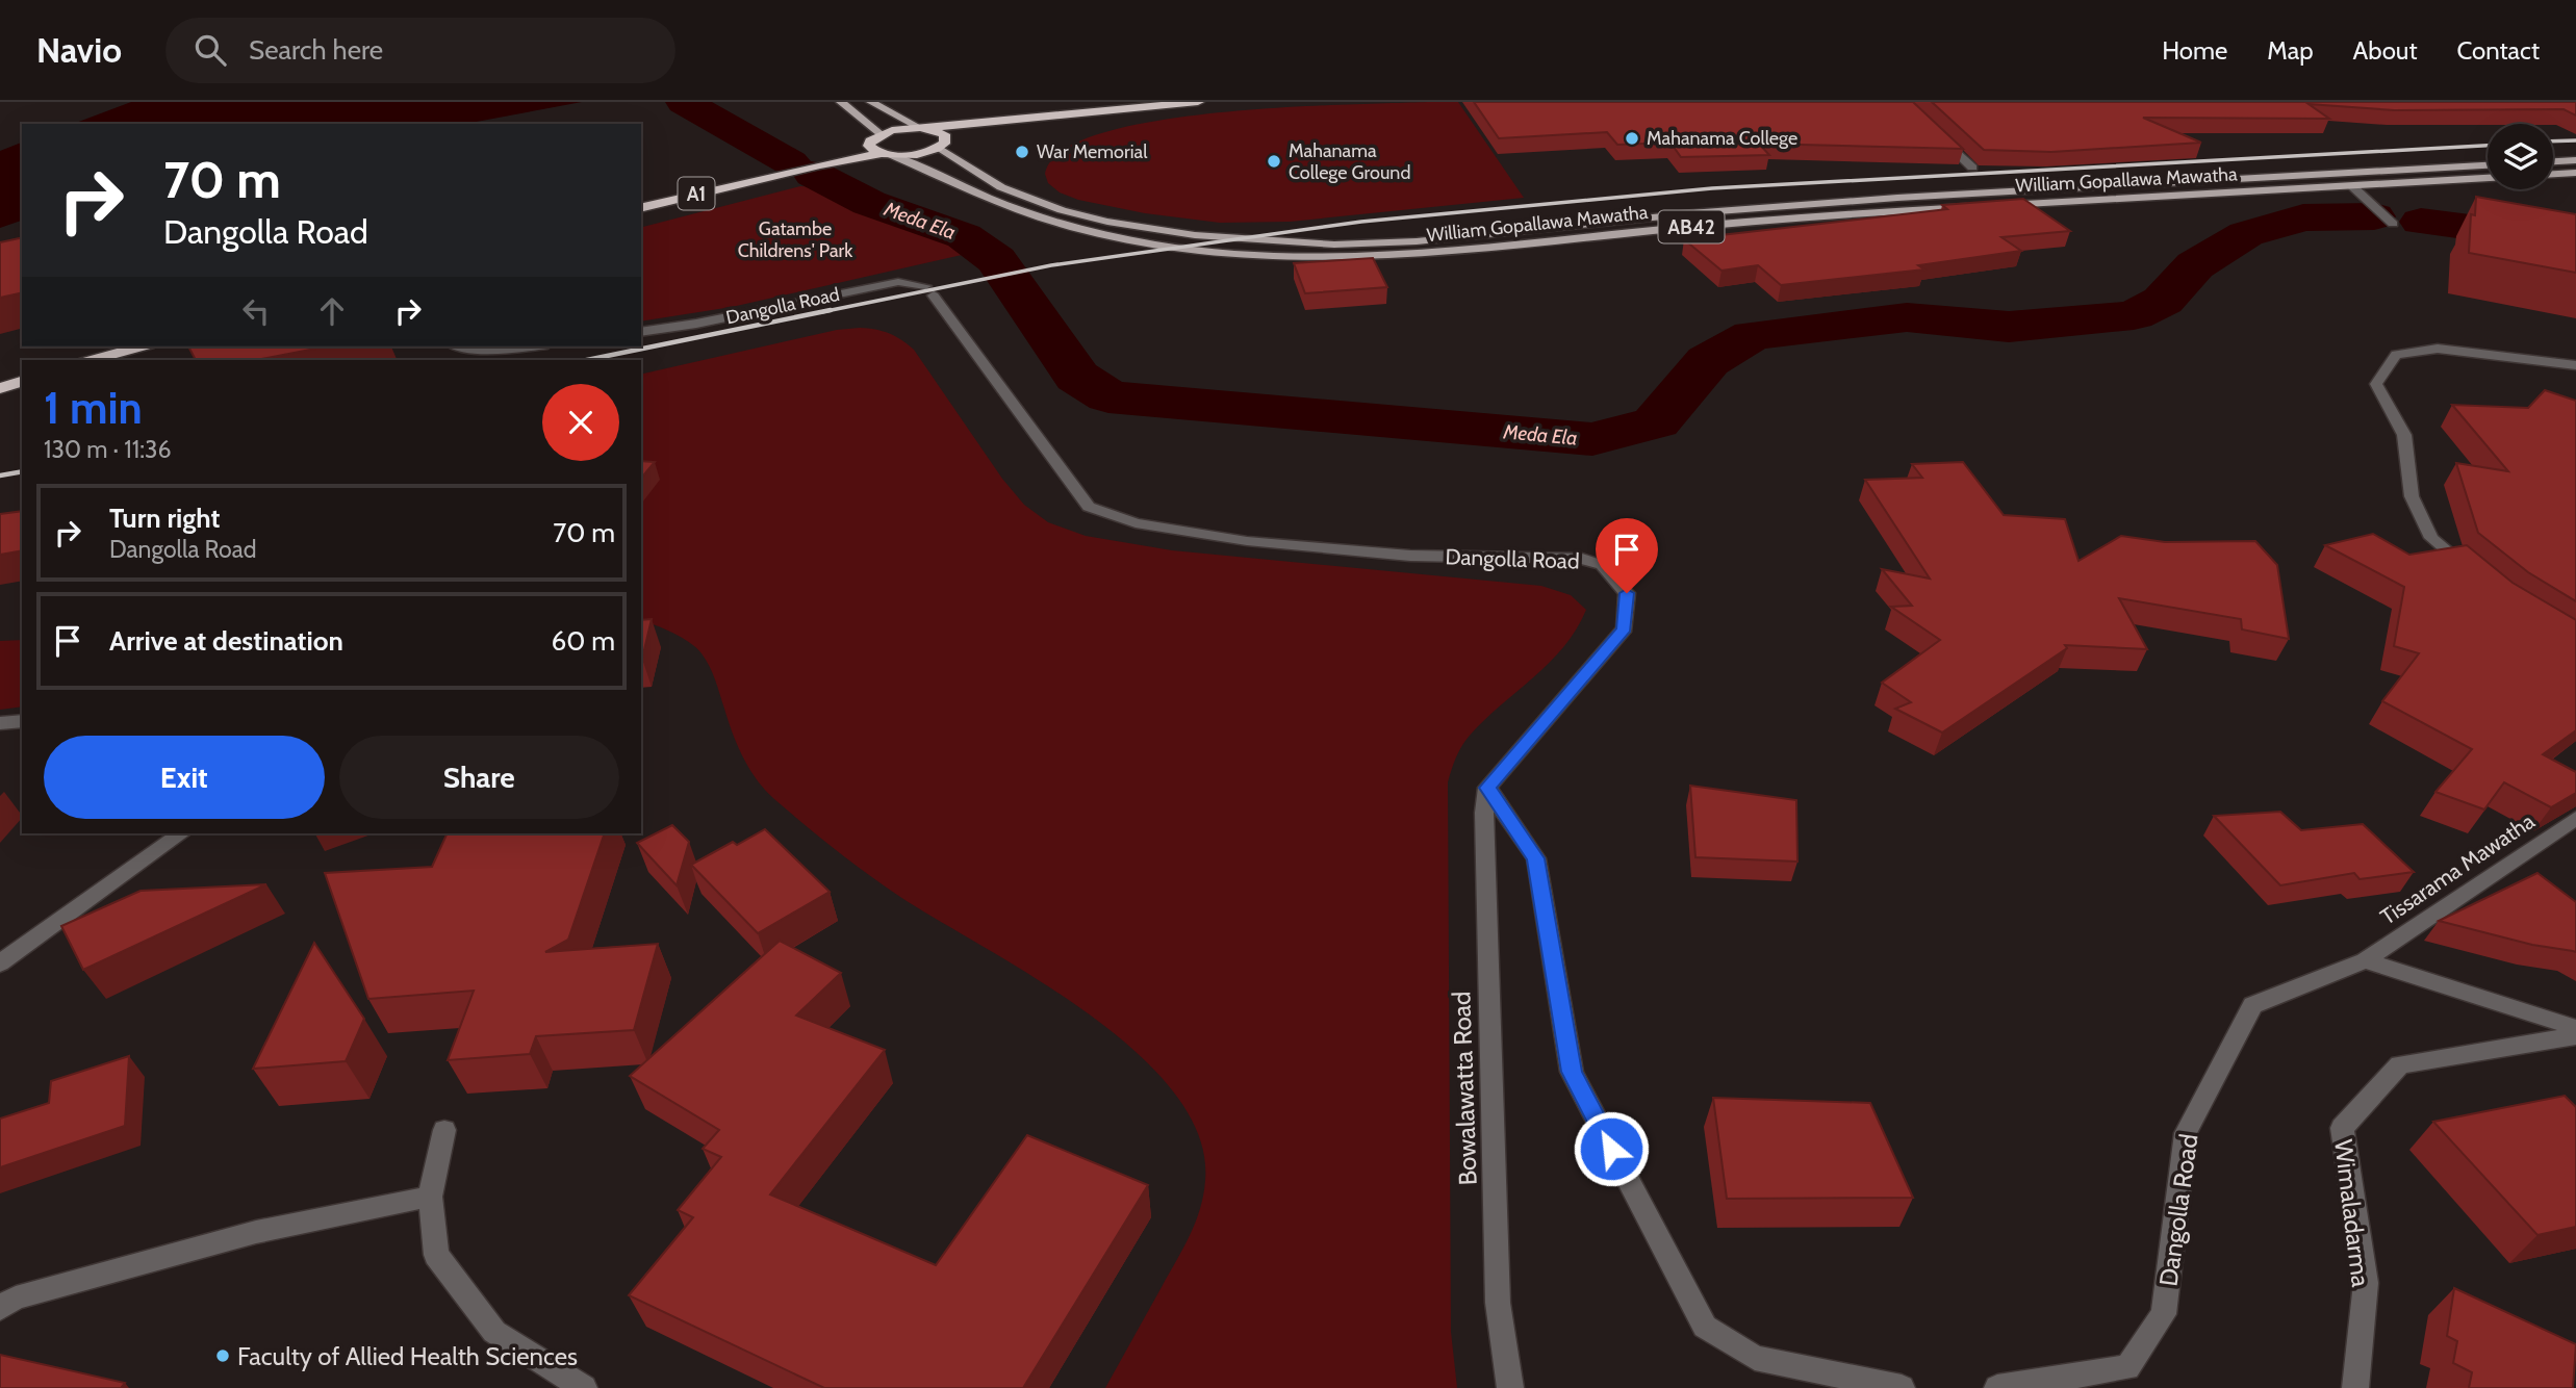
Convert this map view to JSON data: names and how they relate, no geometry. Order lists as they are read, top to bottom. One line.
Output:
{"streets":{"highway":["A1"],"main road":["William Gopallawa Mawatha","AB42"],"street":["Dangolla Road","Tissarama Mawatha","Bowalawatta Road","Wimaladarma"]},"crossings":[["William Gopallawa Mawatha","A1"],["Dangolla Road","Tissarama Mawatha"],["Dangolla Road","Bowalawatta Road"]],"water":["Meda Ela"],"parks":["Gatambe Childrens' Park"],"places":["Mahanama College","War Memorial","Mahanama College Ground","Faculty of Allied Health Sciences"],"page":{"header":"Navio","search":"Search here","nav":["Home","Map","About","Contact"],"turn":["70 m","Dangolla Road"],"heading":["1 min","130 m · 11:36"],"list":[{"name":"Turn right","note":"Dangolla Road","value":"70 m"},{"name":"Arrive at destination","value":"60 m"}],"buttons":["Exit","Share"]}}
